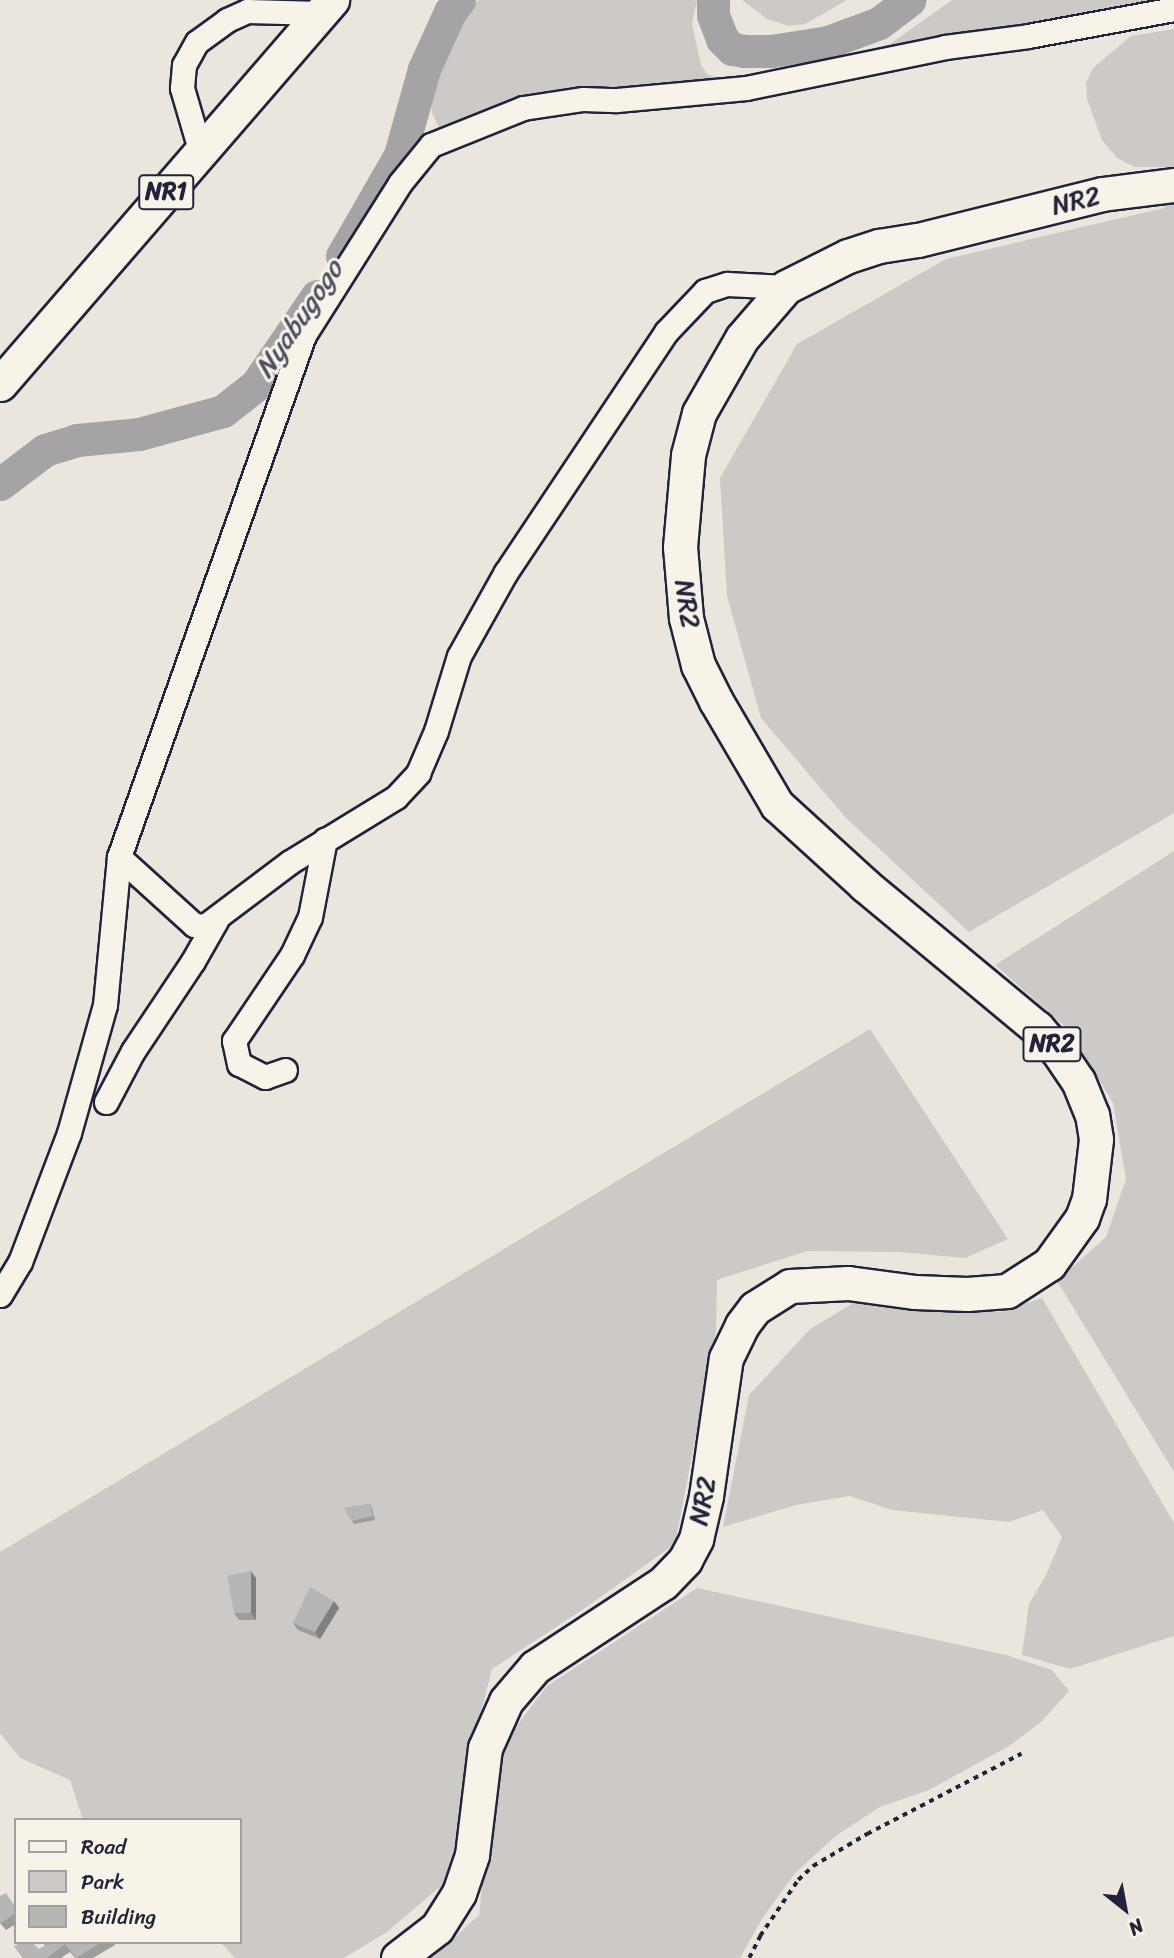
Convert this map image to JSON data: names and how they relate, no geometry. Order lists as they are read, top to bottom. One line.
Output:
{"streets":{"highway":["NR1","NR2"]},"water":["Nyabugogo"],"legend":["Road","Park","Building"],"north":"bottom right"}
